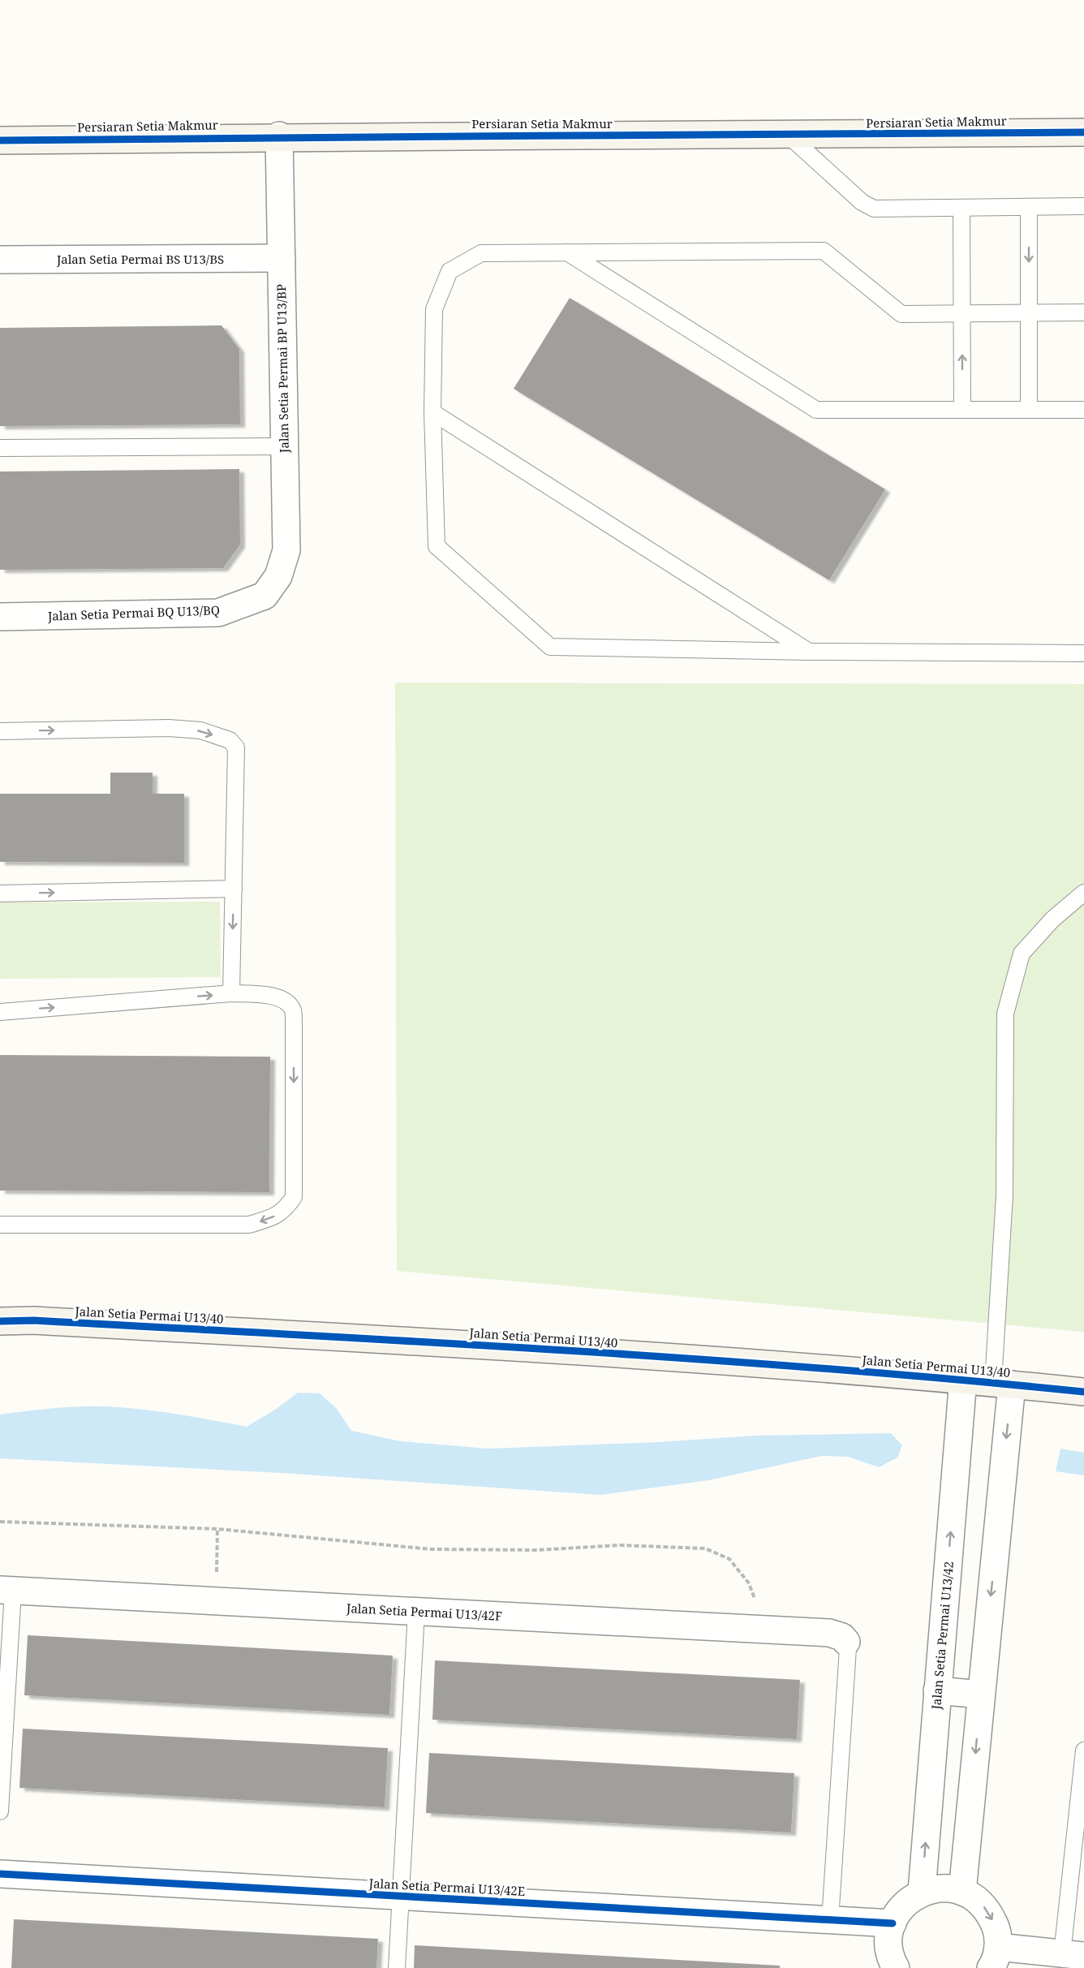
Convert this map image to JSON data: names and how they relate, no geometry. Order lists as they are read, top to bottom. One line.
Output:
{"streets":{"street":["Persiaran Setia Makmur","Jalan Setia Permai BS U13/BS","Jalan Setia Permai BP U13/BP","Jalan Setia Permai BQ U13/BQ","Jalan Setia Permai U13/40","Jalan Setia Permai U13/42F","Jalan Setia Permai U13/42","Jalan Setia Permai U13/42E"]},"crossings":[["Persiaran Setia Makmur","Jalan Setia Permai BP U13/BP"],["Jalan Setia Permai BS U13/BS","Jalan Setia Permai BP U13/BP"],["Jalan Setia Permai BP U13/BP","Jalan Setia Permai BQ U13/BQ"],["Jalan Setia Permai U13/40","Jalan Setia Permai U13/42"]]}
